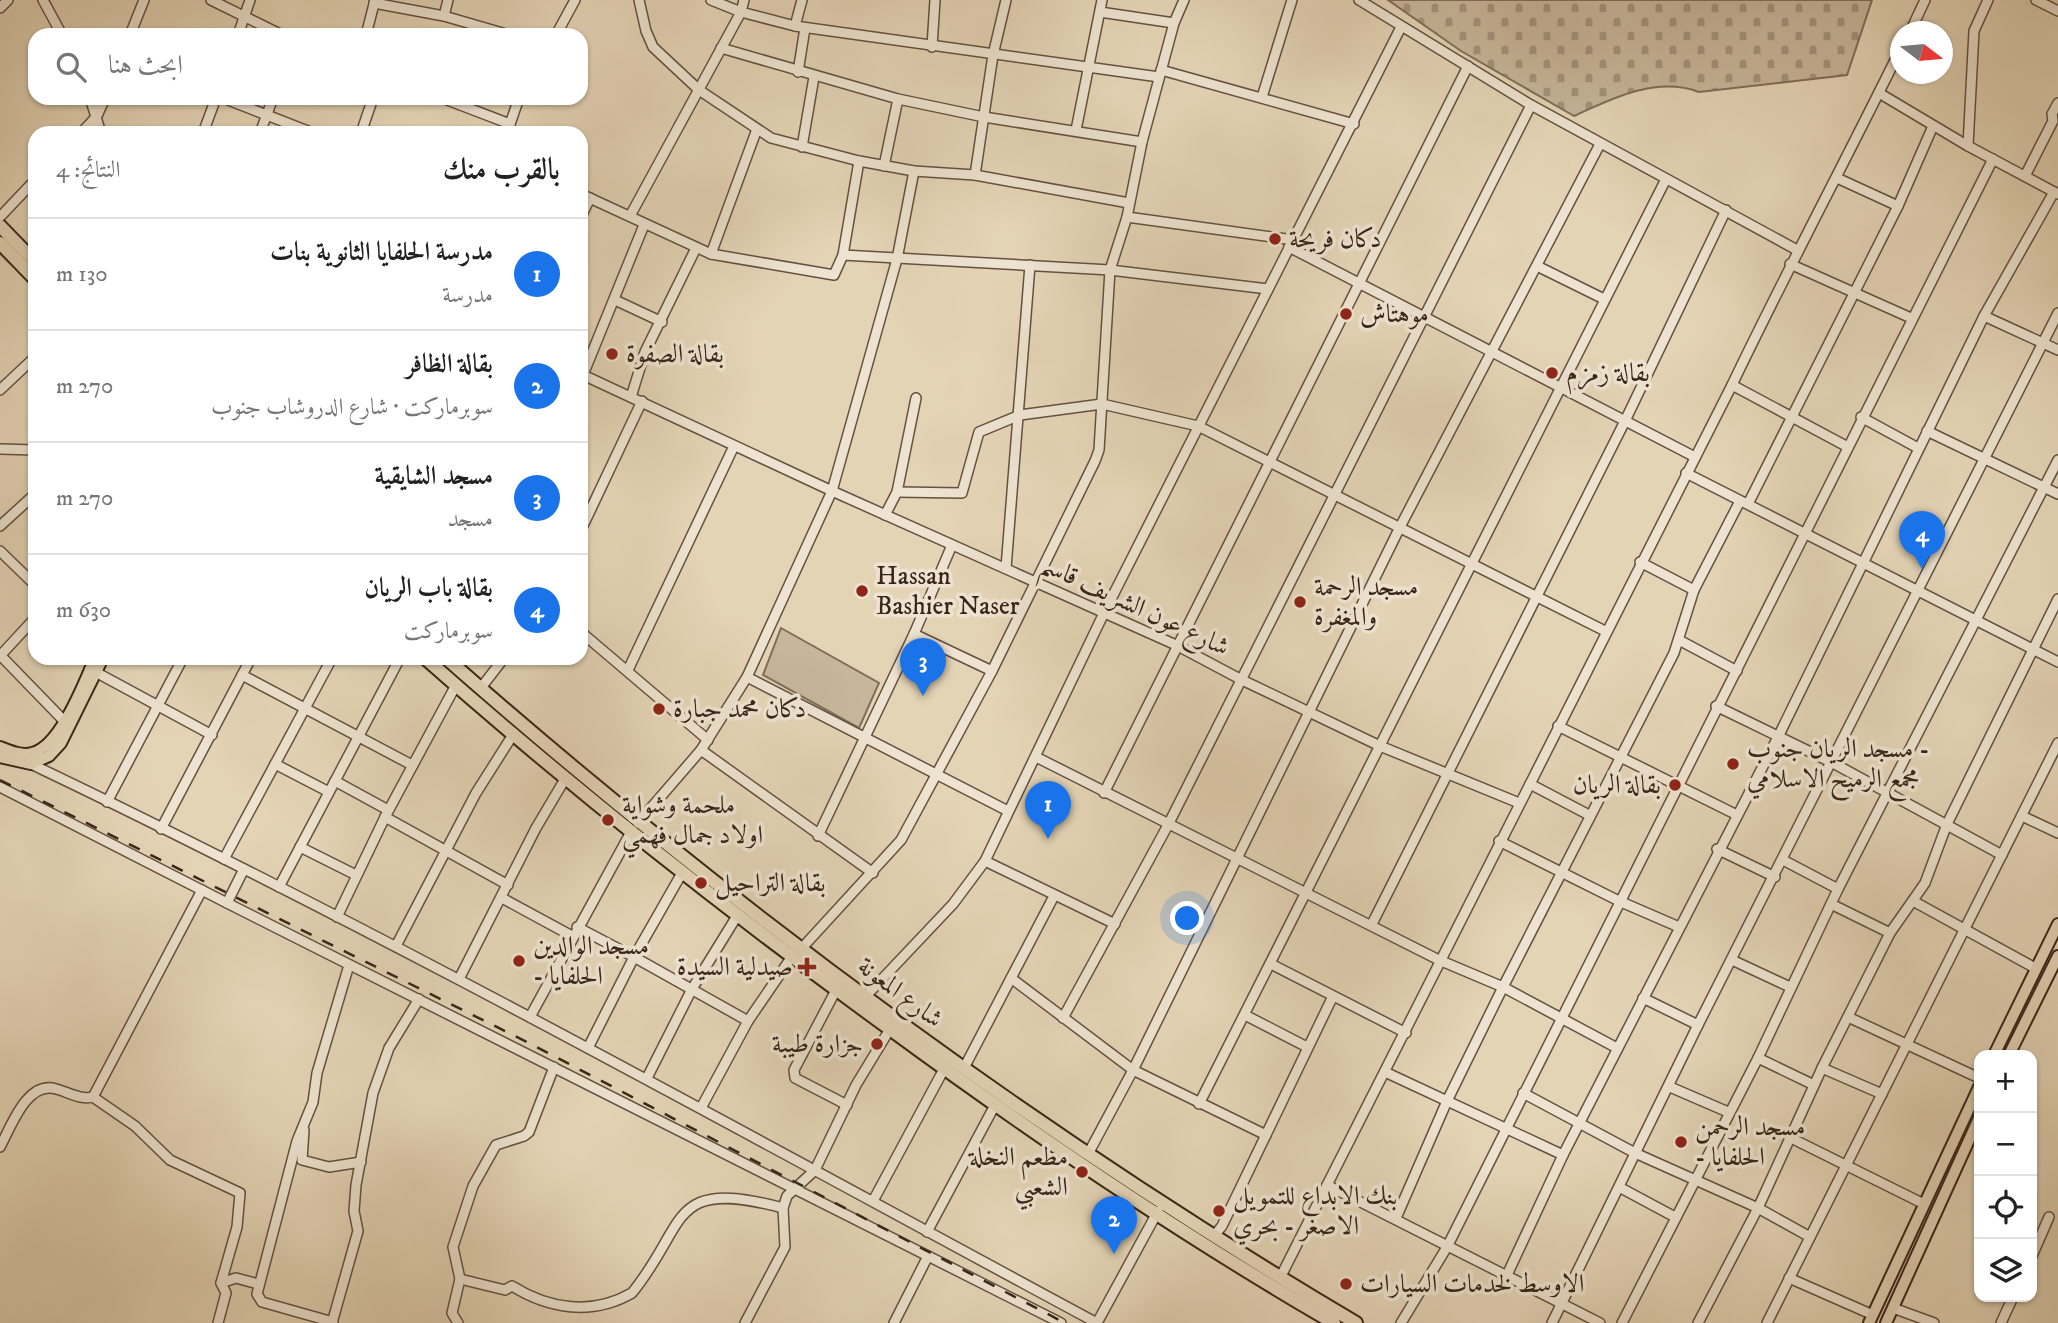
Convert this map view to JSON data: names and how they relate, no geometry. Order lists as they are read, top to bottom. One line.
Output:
{"streets":{"highway":["شارع المعونة"],"street":["شارع عون الشريف قاسم"]},"places":{"other":["دكان فريحة","موهتاش","بقالة الصفوة","بقالة زمزم","Hassan Bashier Naser","مسجد الرحمة والمغفرة","دكان محمد جبارة","مسجد الريان جنوب - مجمع الرميح الاسلامي","بقالة الريان","ملحمة وشواية اولاد جمال فهمي","بقالة التراحيل","مسجد الوالدين - الحلفايا","جزارة طيبة","مسجد الرحمن - الحلفايا","مطعم النخلة الشعبي","بنك الابداع للتمويل الاصغر - بحري","الاوسط لخدمات السيارات"],"health":["صيدلية السيدة"]},"north":"right","page":{"search":"ابحث هنا","heading":["بالقرب منك","النتائج: 4"],"list":[{"mark":"1","name":"مدرسة الحلفايا الثانوية بنات","note":"مدرسة","value":"130 m"},{"mark":"2","name":"بقالة الظافر","note":"سوبرماركت · شارع الدروشاب جنوب","value":"270 m"},{"mark":"3","name":"مسجد الشايقية","note":"مسجد","value":"270 m"},{"mark":"4","name":"بقالة باب الريان","note":"سوبرماركت","value":"630 m"}],"pins":["4","3","1","2"],"map_buttons":["+","−"]}}
